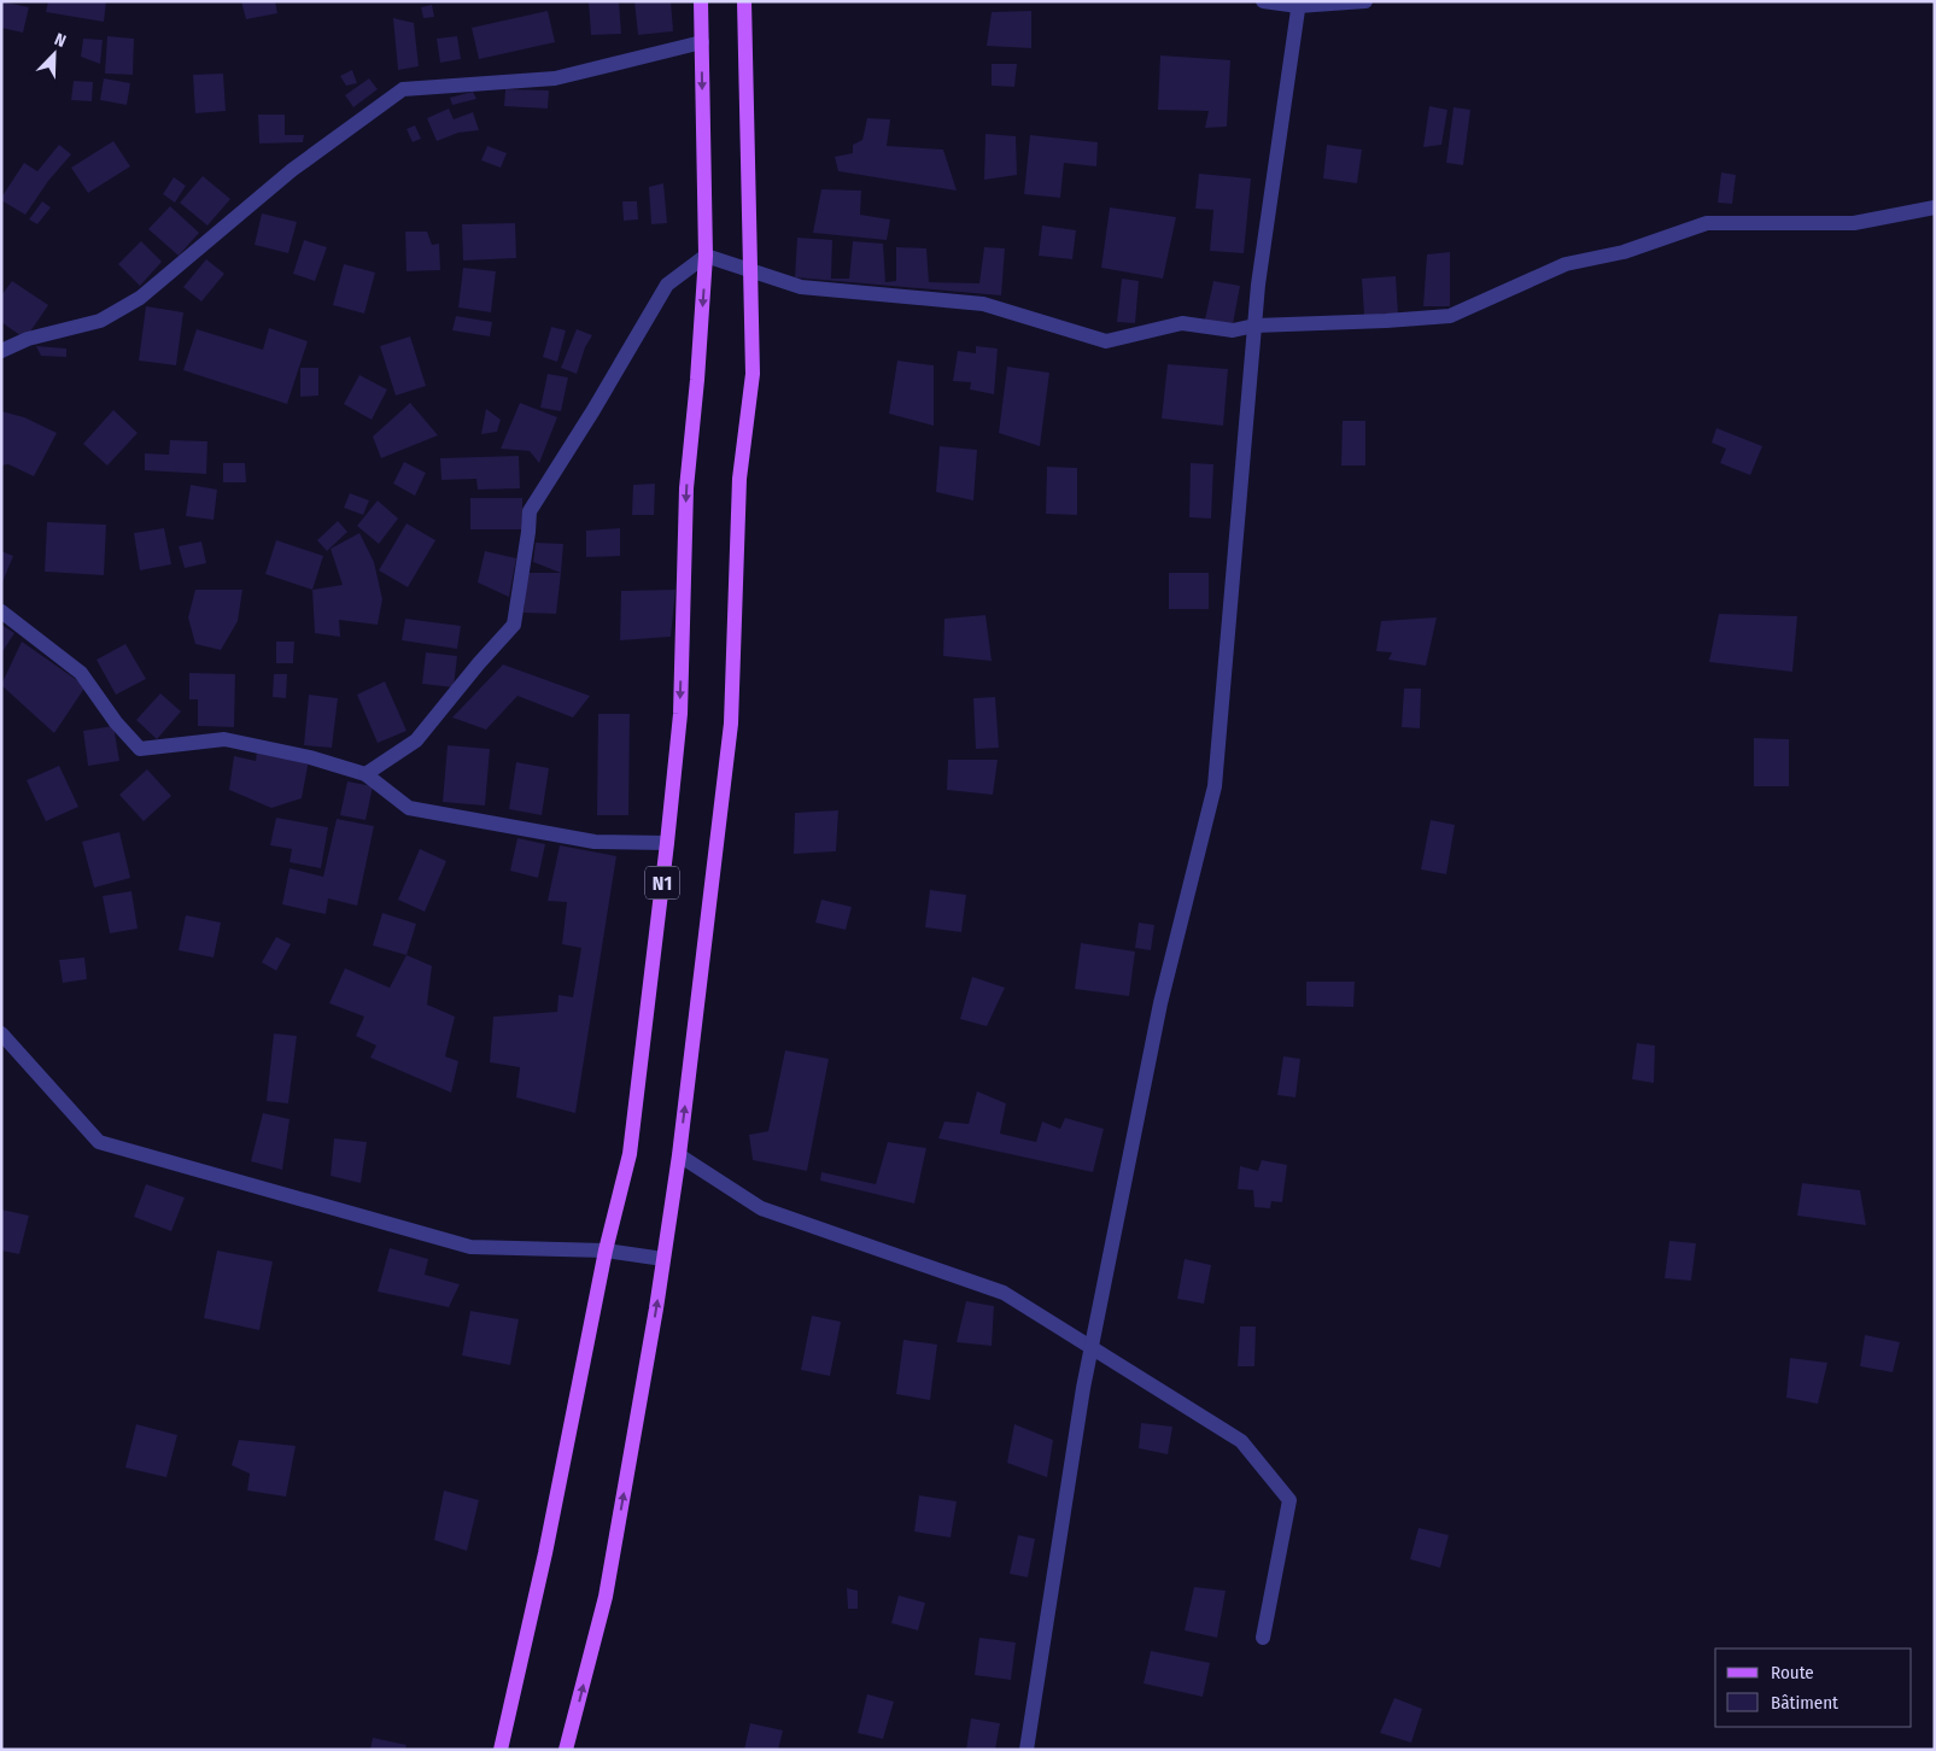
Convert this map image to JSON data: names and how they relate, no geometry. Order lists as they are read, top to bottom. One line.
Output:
{"streets":{"main road":["N1"]},"legend":["Route","Bâtiment"],"north":"top right"}
